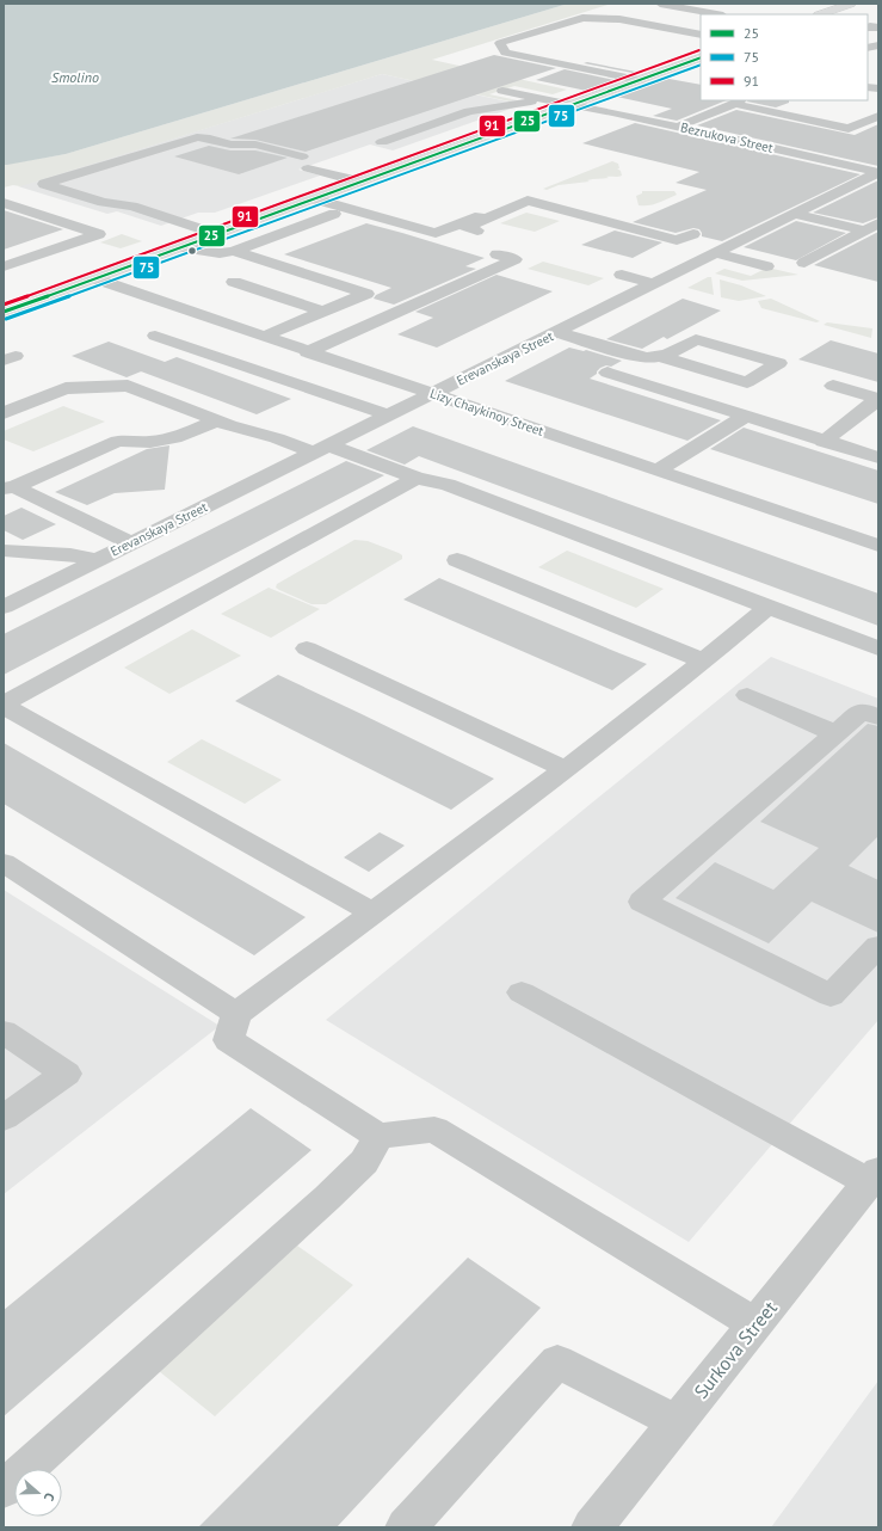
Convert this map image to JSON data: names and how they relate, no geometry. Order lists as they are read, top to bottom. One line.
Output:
{"streets":{"street":["Bezrukova Street","Erevanskaya Street","Lizy Chaykinoy Street","Surkova Street"]},"crossings":[["Bezrukova Street","Erevanskaya Street"],["Erevanskaya Street","Lizy Chaykinoy Street"]],"water":["Smolino"],"lines":["transit line 91","transit line 25","transit line 75"],"legend":["25","75","91"],"north":"right"}
